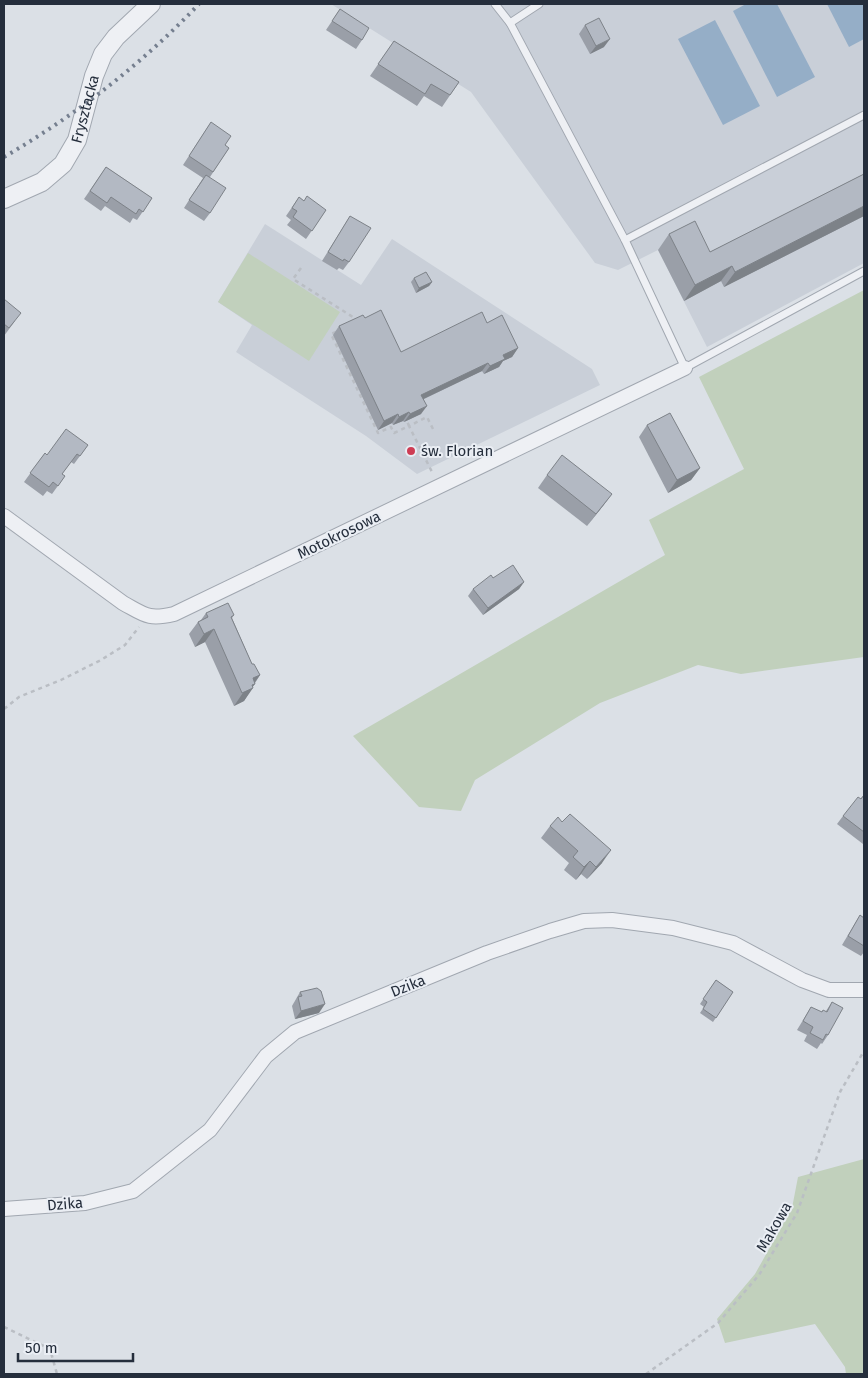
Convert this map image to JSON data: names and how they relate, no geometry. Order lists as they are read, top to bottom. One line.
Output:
{"streets":{"street":["Frysztacka","Motokrosowa","Dzika"],"path":["Makowa"]},"places":["św. Florian"],"scale_bar":"50 m"}
